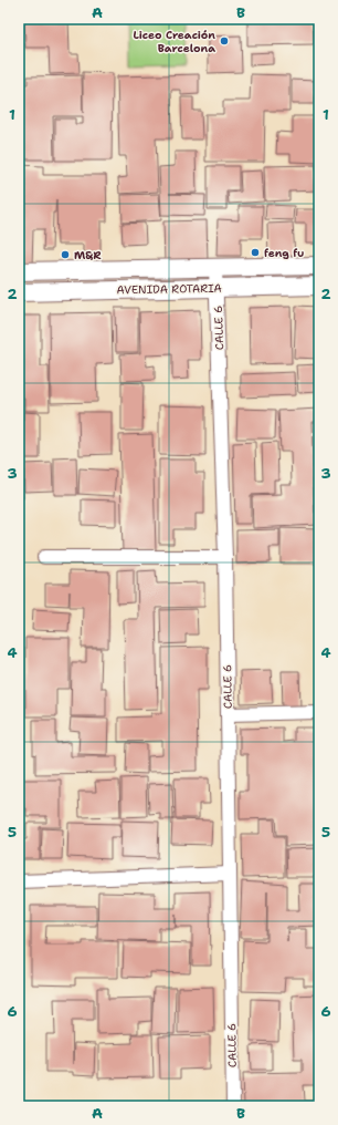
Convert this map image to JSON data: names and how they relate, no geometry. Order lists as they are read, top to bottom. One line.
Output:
{"streets":{"street":["AVENIDA ROTARIA","CALLE 6"]},"crossings":[["AVENIDA ROTARIA","CALLE 6"]],"places":["Liceo Creación Barcelona","feng fu","M&R"],"grid":{"columns":["A","B"],"rows":["1","2","3","4","5","6"]}}
